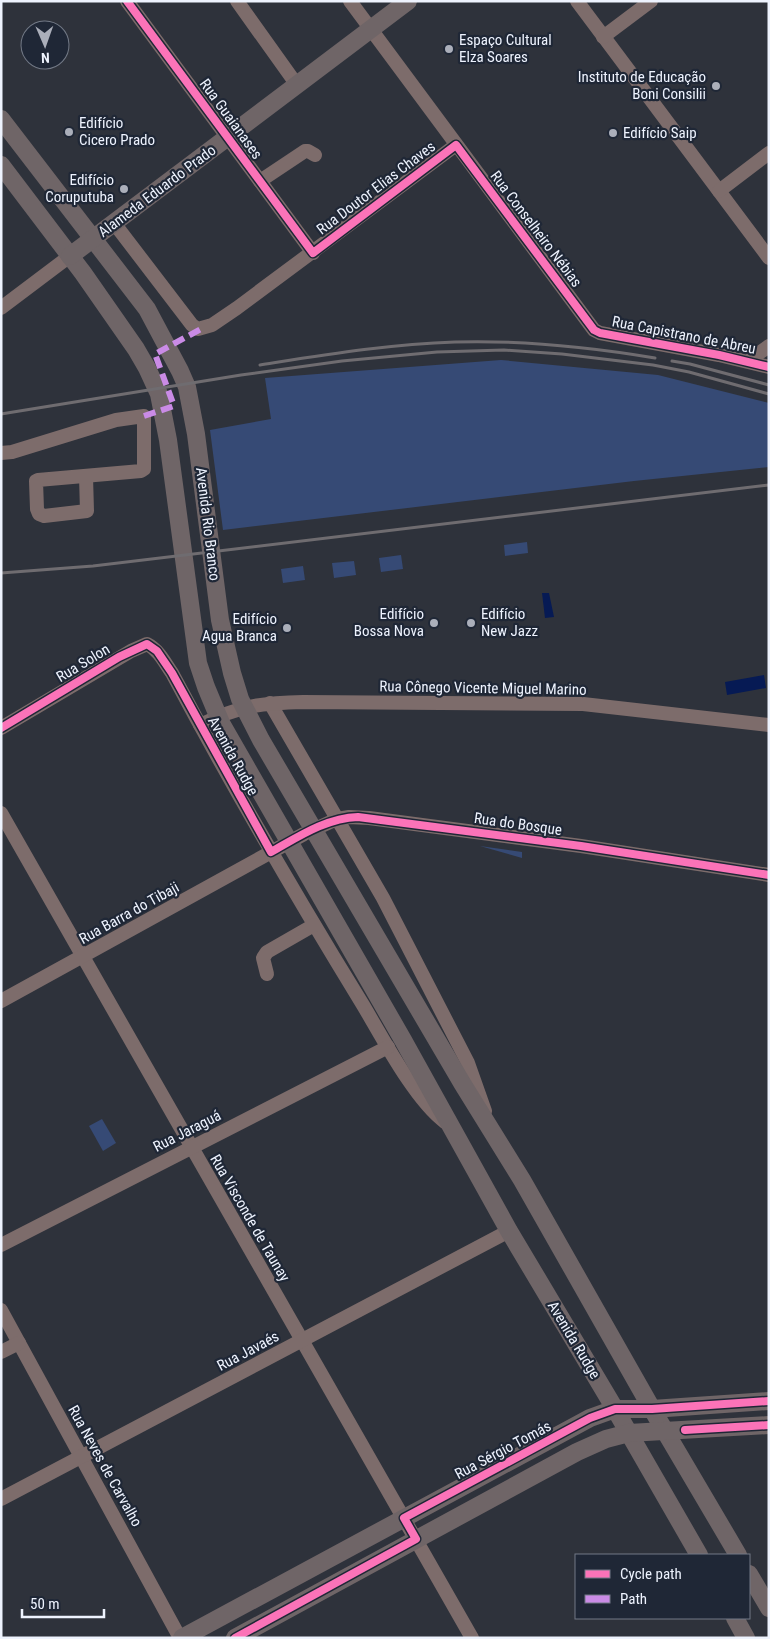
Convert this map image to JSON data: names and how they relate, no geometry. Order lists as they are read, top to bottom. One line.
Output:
{"streets":{"main road":["Alameda Eduardo Prado","Avenida Rio Branco","Avenida Rudge","Rua Sérgio Tomás"],"street":["Rua Guaianases","Rua Doutor Elias Chaves","Rua Conselheiro Nébias","Rua Capistrano de Abreu","Rua Solon","Rua Cônego Vicente Miguel Marino","Rua do Bosque","Rua Barra do Tibaji","Rua Jaraguá","Rua Visconde de Taunay","Rua Javaés","Rua Neves de Carvalho"]},"crossings":[["Rua Guaianases","Rua Doutor Elias Chaves"],["Rua Guaianases","Alameda Eduardo Prado"],["Rua Doutor Elias Chaves","Alameda Eduardo Prado"],["Rua Doutor Elias Chaves","Rua Conselheiro Nébias"],["Alameda Eduardo Prado","Rua Conselheiro Nébias"],["Alameda Eduardo Prado","Avenida Rio Branco"],["Rua Conselheiro Nébias","Rua Capistrano de Abreu"],["Avenida Rio Branco","Avenida Rudge"],["Rua Solon","Avenida Rudge"],["Rua Cônego Vicente Miguel Marino","Avenida Rudge"],["Avenida Rudge","Rua do Bosque"],["Avenida Rudge","Rua Barra do Tibaji"],["Avenida Rudge","Rua Jaraguá"],["Avenida Rudge","Rua Javaés"],["Avenida Rudge","Rua Sérgio Tomás"],["Rua do Bosque","Rua Barra do Tibaji"],["Rua Barra do Tibaji","Rua Visconde de Taunay"],["Rua Jaraguá","Rua Visconde de Taunay"],["Rua Visconde de Taunay","Rua Javaés"],["Rua Visconde de Taunay","Rua Sérgio Tomás"],["Rua Javaés","Rua Neves de Carvalho"],["Rua Sérgio Tomás","Rua Neves de Carvalho"]],"places":["Espaço Cultural Elza Soares","Instituto de Educação Boni Consilii","Edifício Cicero Prado","Edifício Saip","Edifício Coruputuba","Edifício Bossa Nova","Edifício New Jazz","Edifício Agua Branca"],"legend":["Cycle path","Path"],"scale_bar":"50 m","north":"bottom"}
